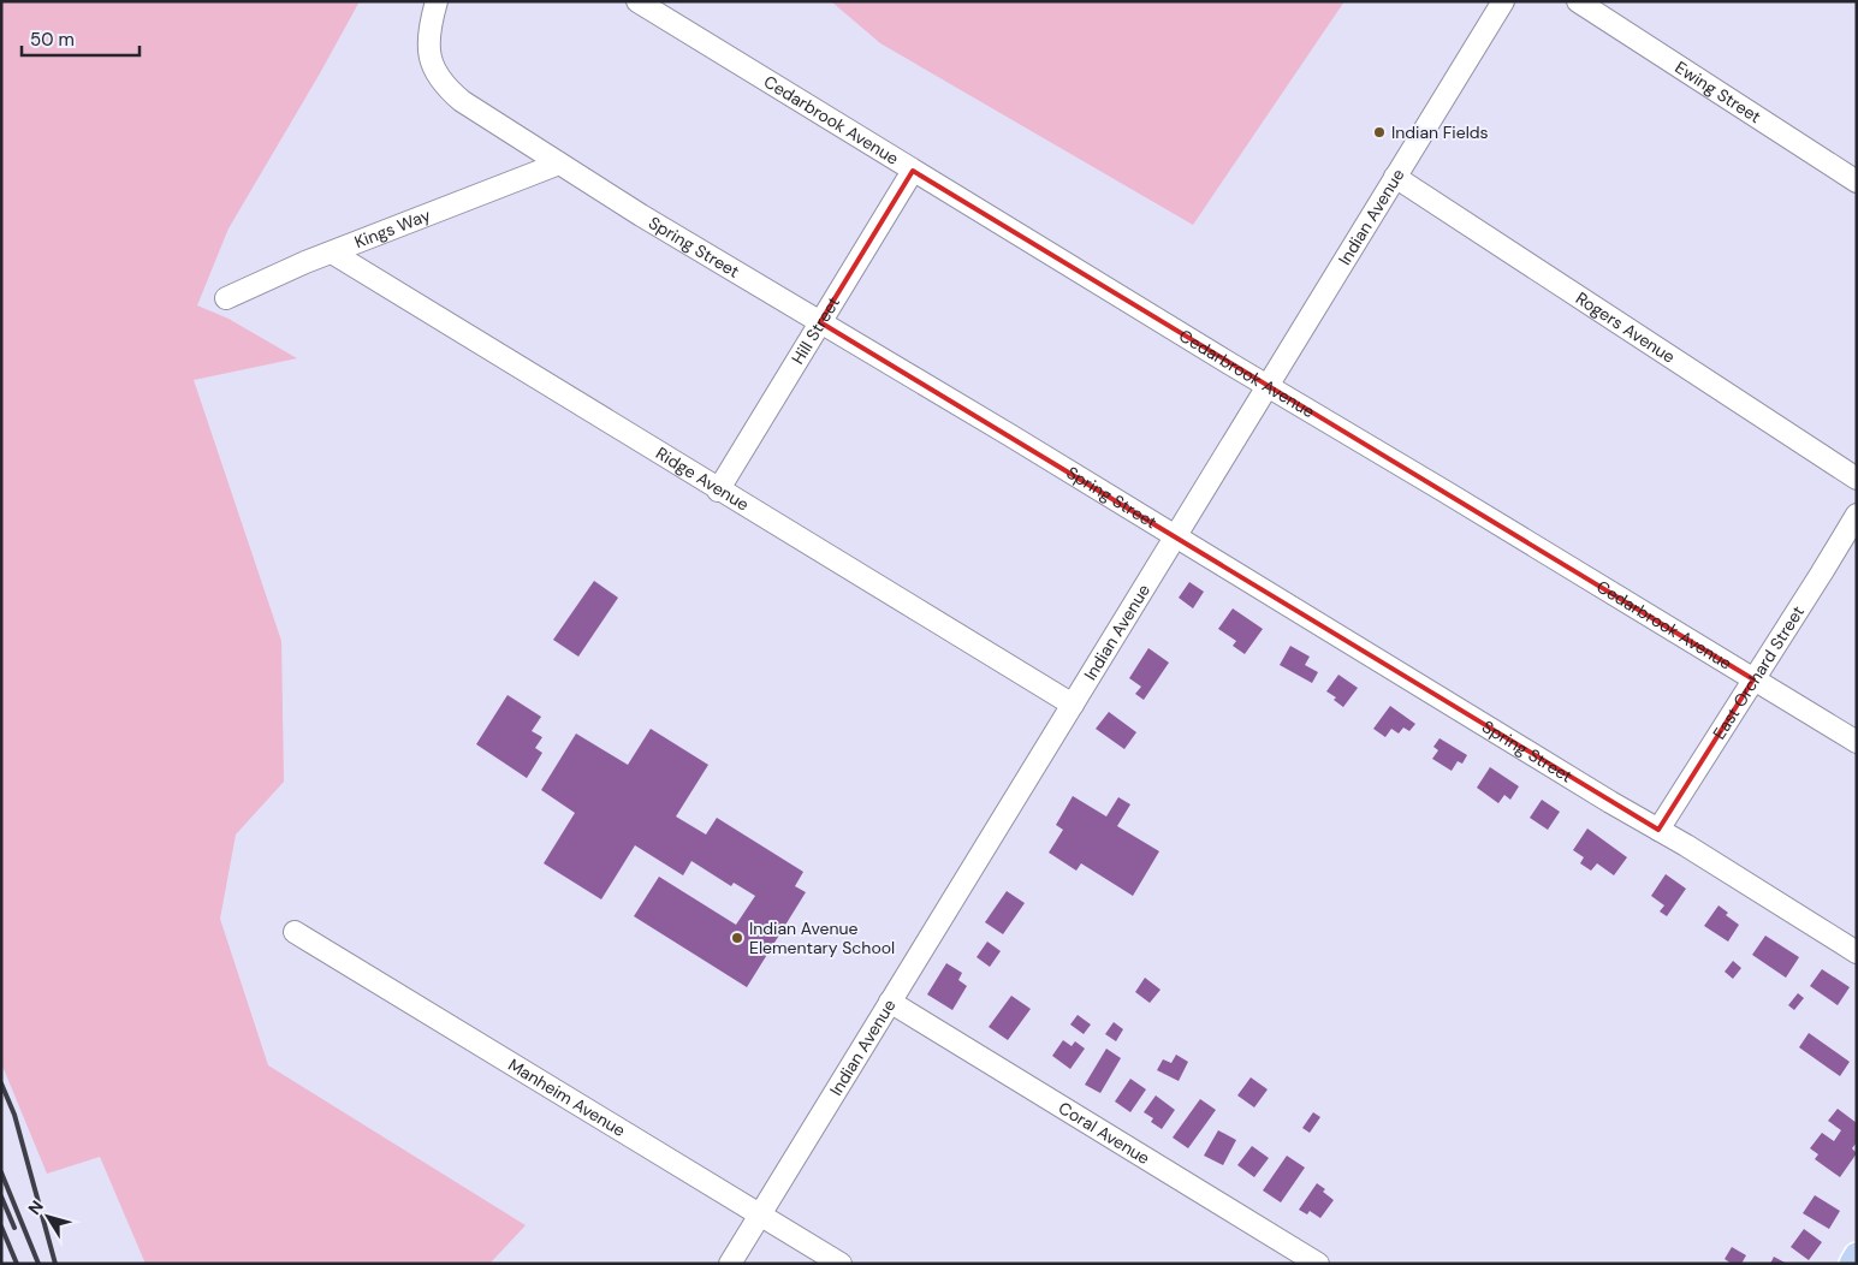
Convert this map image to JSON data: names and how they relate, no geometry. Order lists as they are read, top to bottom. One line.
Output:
{"streets":{"street":["Ewing Street","Cedarbrook Avenue","Indian Avenue","Kings Way","Spring Street","Rogers Avenue","Hill Street","Ridge Avenue","East Orchard Street","Manheim Avenue","Coral Avenue"]},"crossings":[["Cedarbrook Avenue","Indian Avenue"],["Cedarbrook Avenue","Hill Street"],["Cedarbrook Avenue","East Orchard Street"],["Indian Avenue","Spring Street"],["Indian Avenue","Rogers Avenue"],["Indian Avenue","Ridge Avenue"],["Indian Avenue","Manheim Avenue"],["Indian Avenue","Coral Avenue"],["Kings Way","Spring Street"],["Kings Way","Ridge Avenue"],["Spring Street","Hill Street"],["Spring Street","East Orchard Street"],["Hill Street","Ridge Avenue"]],"places":["Indian Fields","Indian Avenue Elementary School"],"scale_bar":"50 m","north":"top left"}
